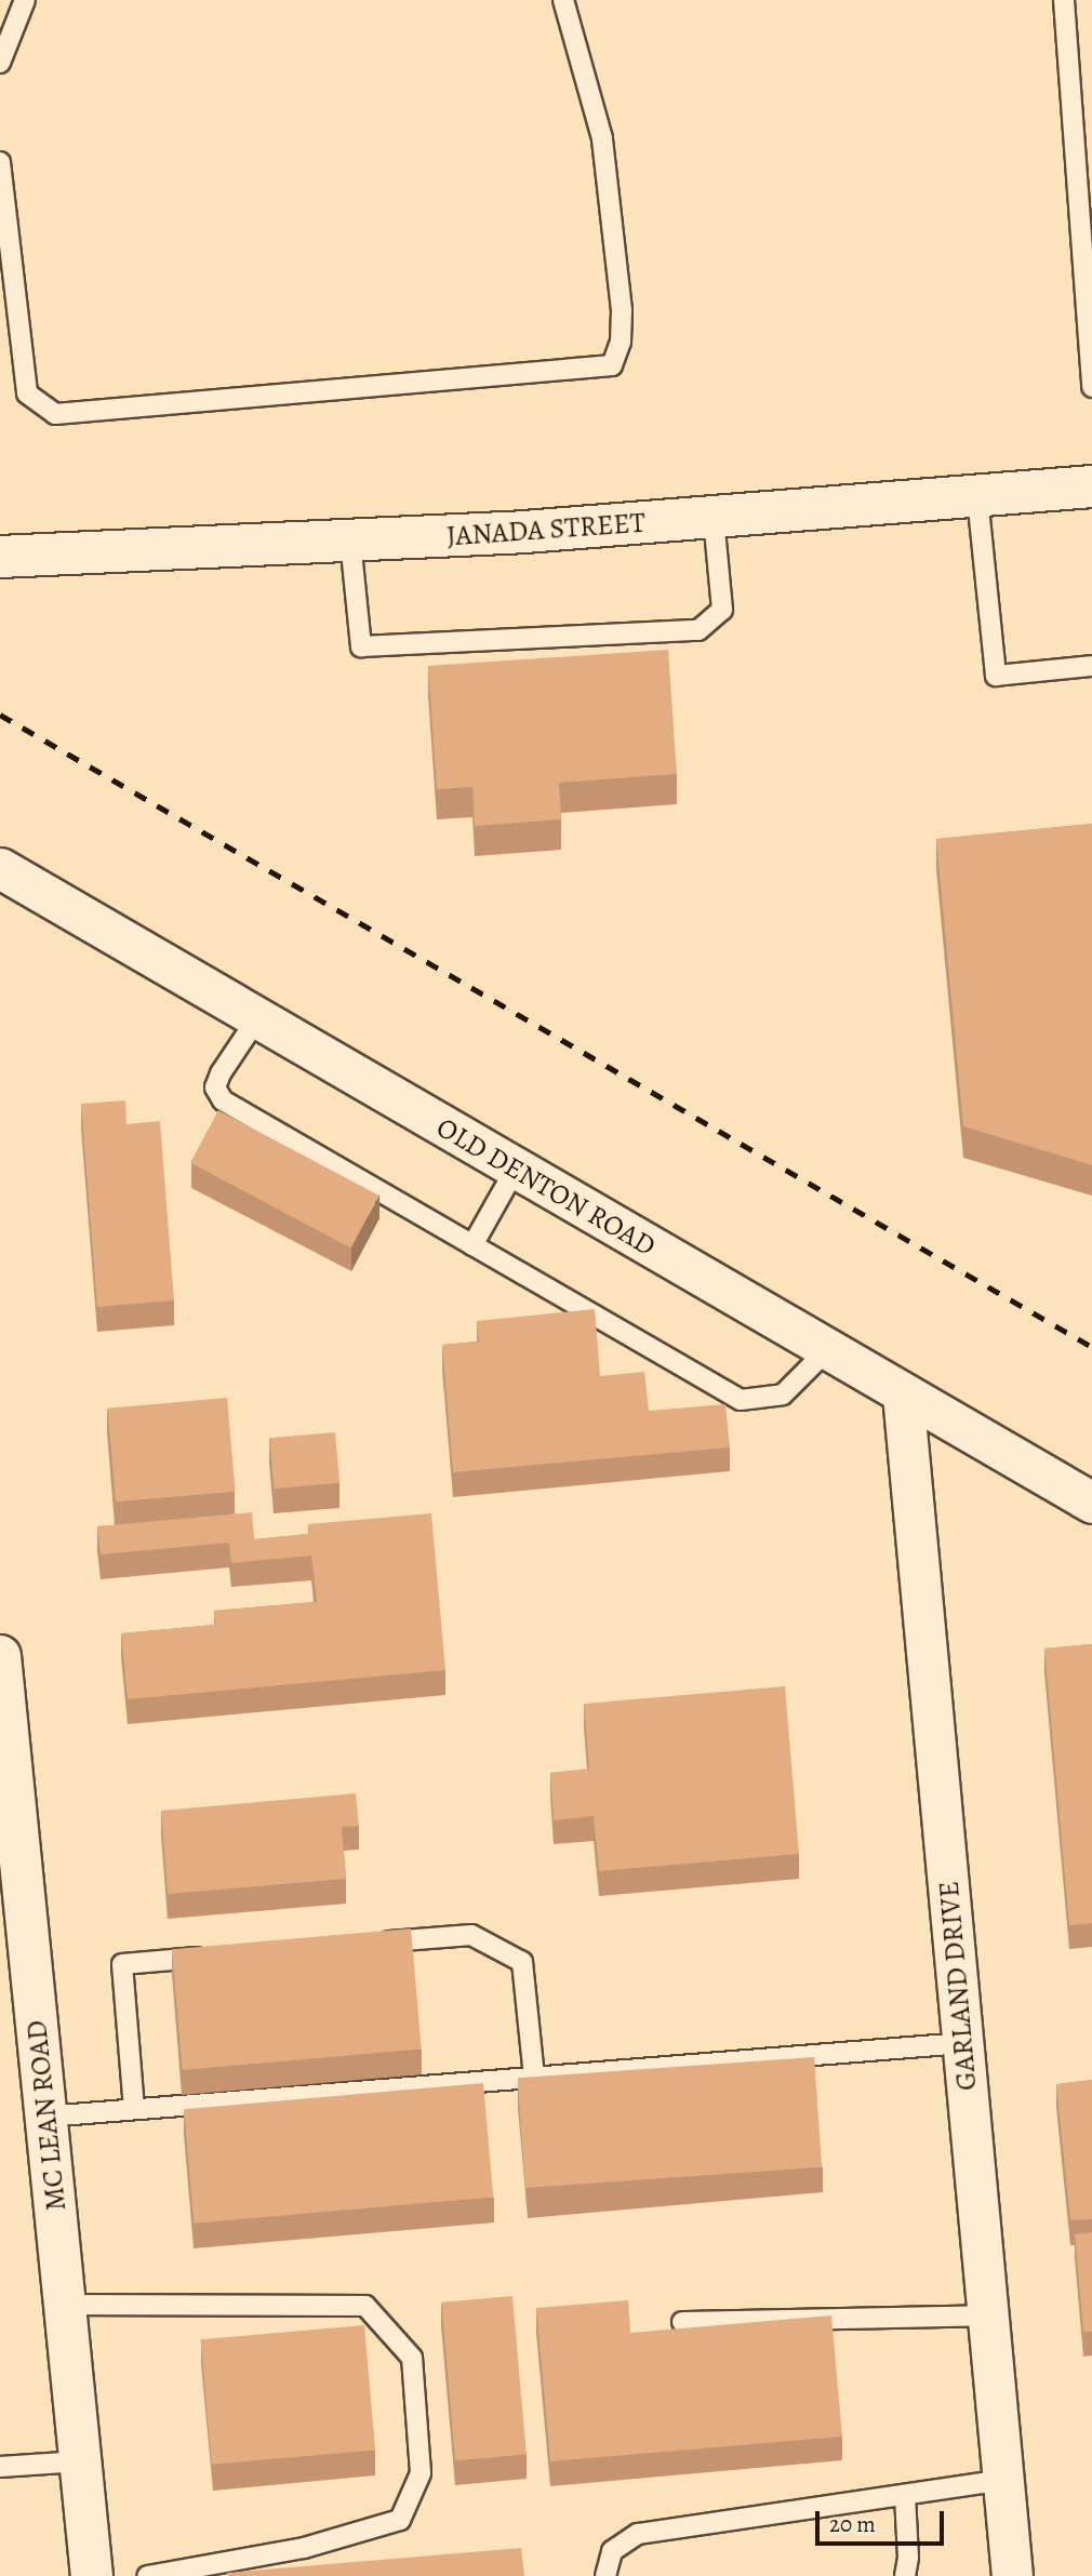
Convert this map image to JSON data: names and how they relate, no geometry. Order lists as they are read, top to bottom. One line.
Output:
{"streets":{"street":["JANADA STREET","OLD DENTON ROAD","GARLAND DRIVE","MC LEAN ROAD"]},"crossings":[["OLD DENTON ROAD","GARLAND DRIVE"]],"scale_bar":"20 m"}
